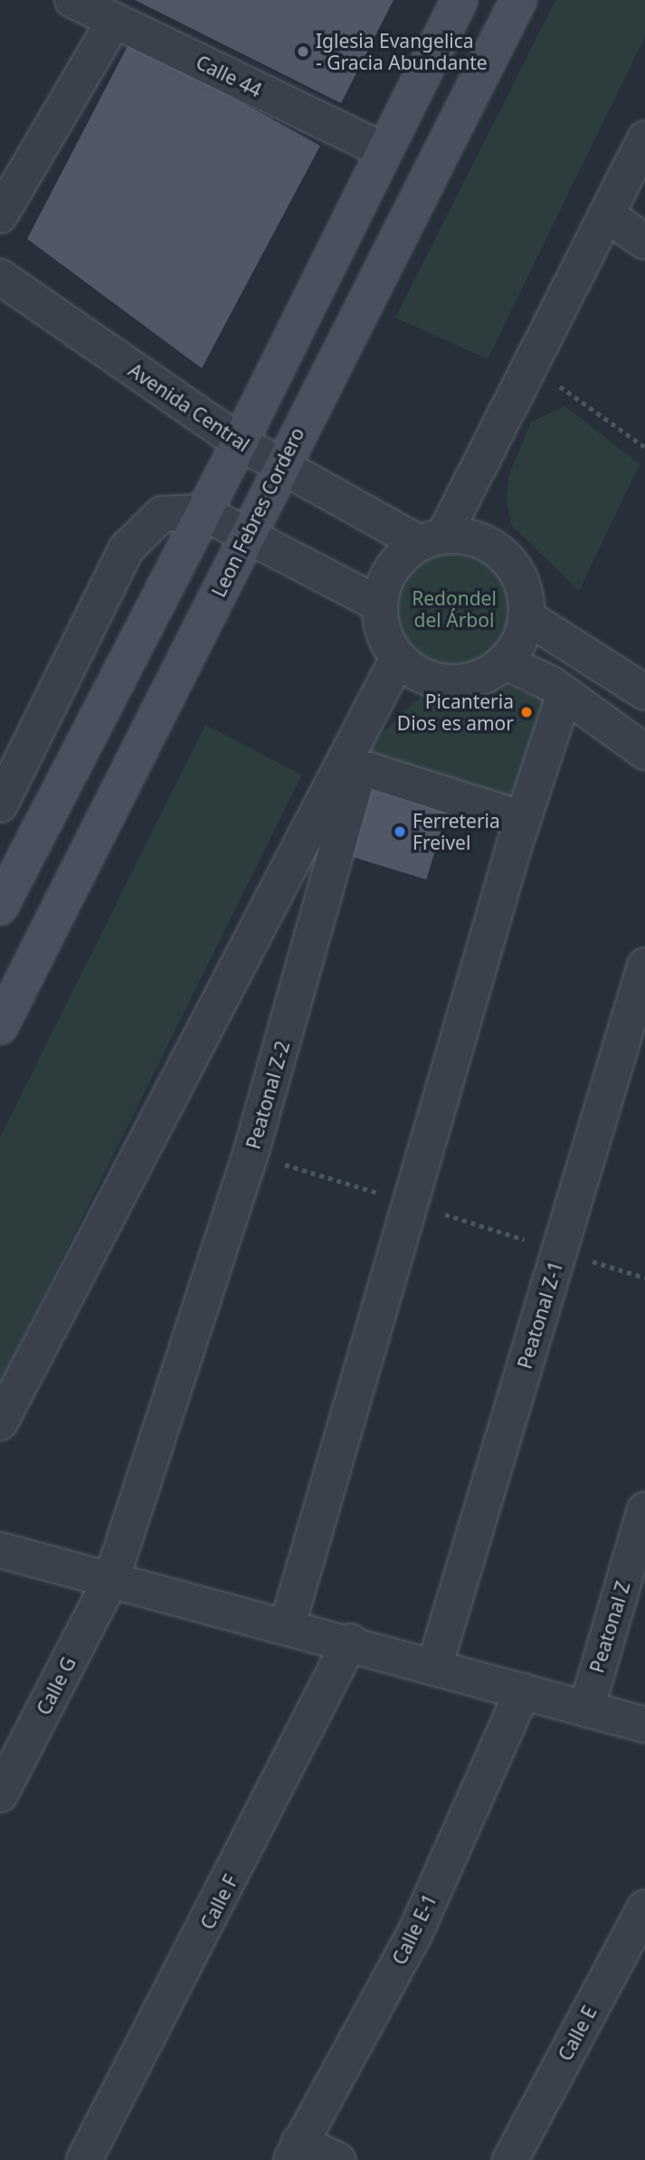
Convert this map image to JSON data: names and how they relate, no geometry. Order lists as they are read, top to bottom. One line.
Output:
{"streets":{"street":["Calle 44","Avenida Central","Leon Febres Cordero","Peatonal Z-2","Peatonal Z-1","Peatonal Z","Calle G","Calle F","Calle E-1","Calle E"]},"crossings":[["Avenida Central","Leon Febres Cordero"],["Peatonal Z-2","Calle G"]],"parks":["Redondel del Árbol"],"places":["Iglesia Evangelica - Gracia Abundante","Picanteria Dios es amor","Ferreteria Freivel"]}
